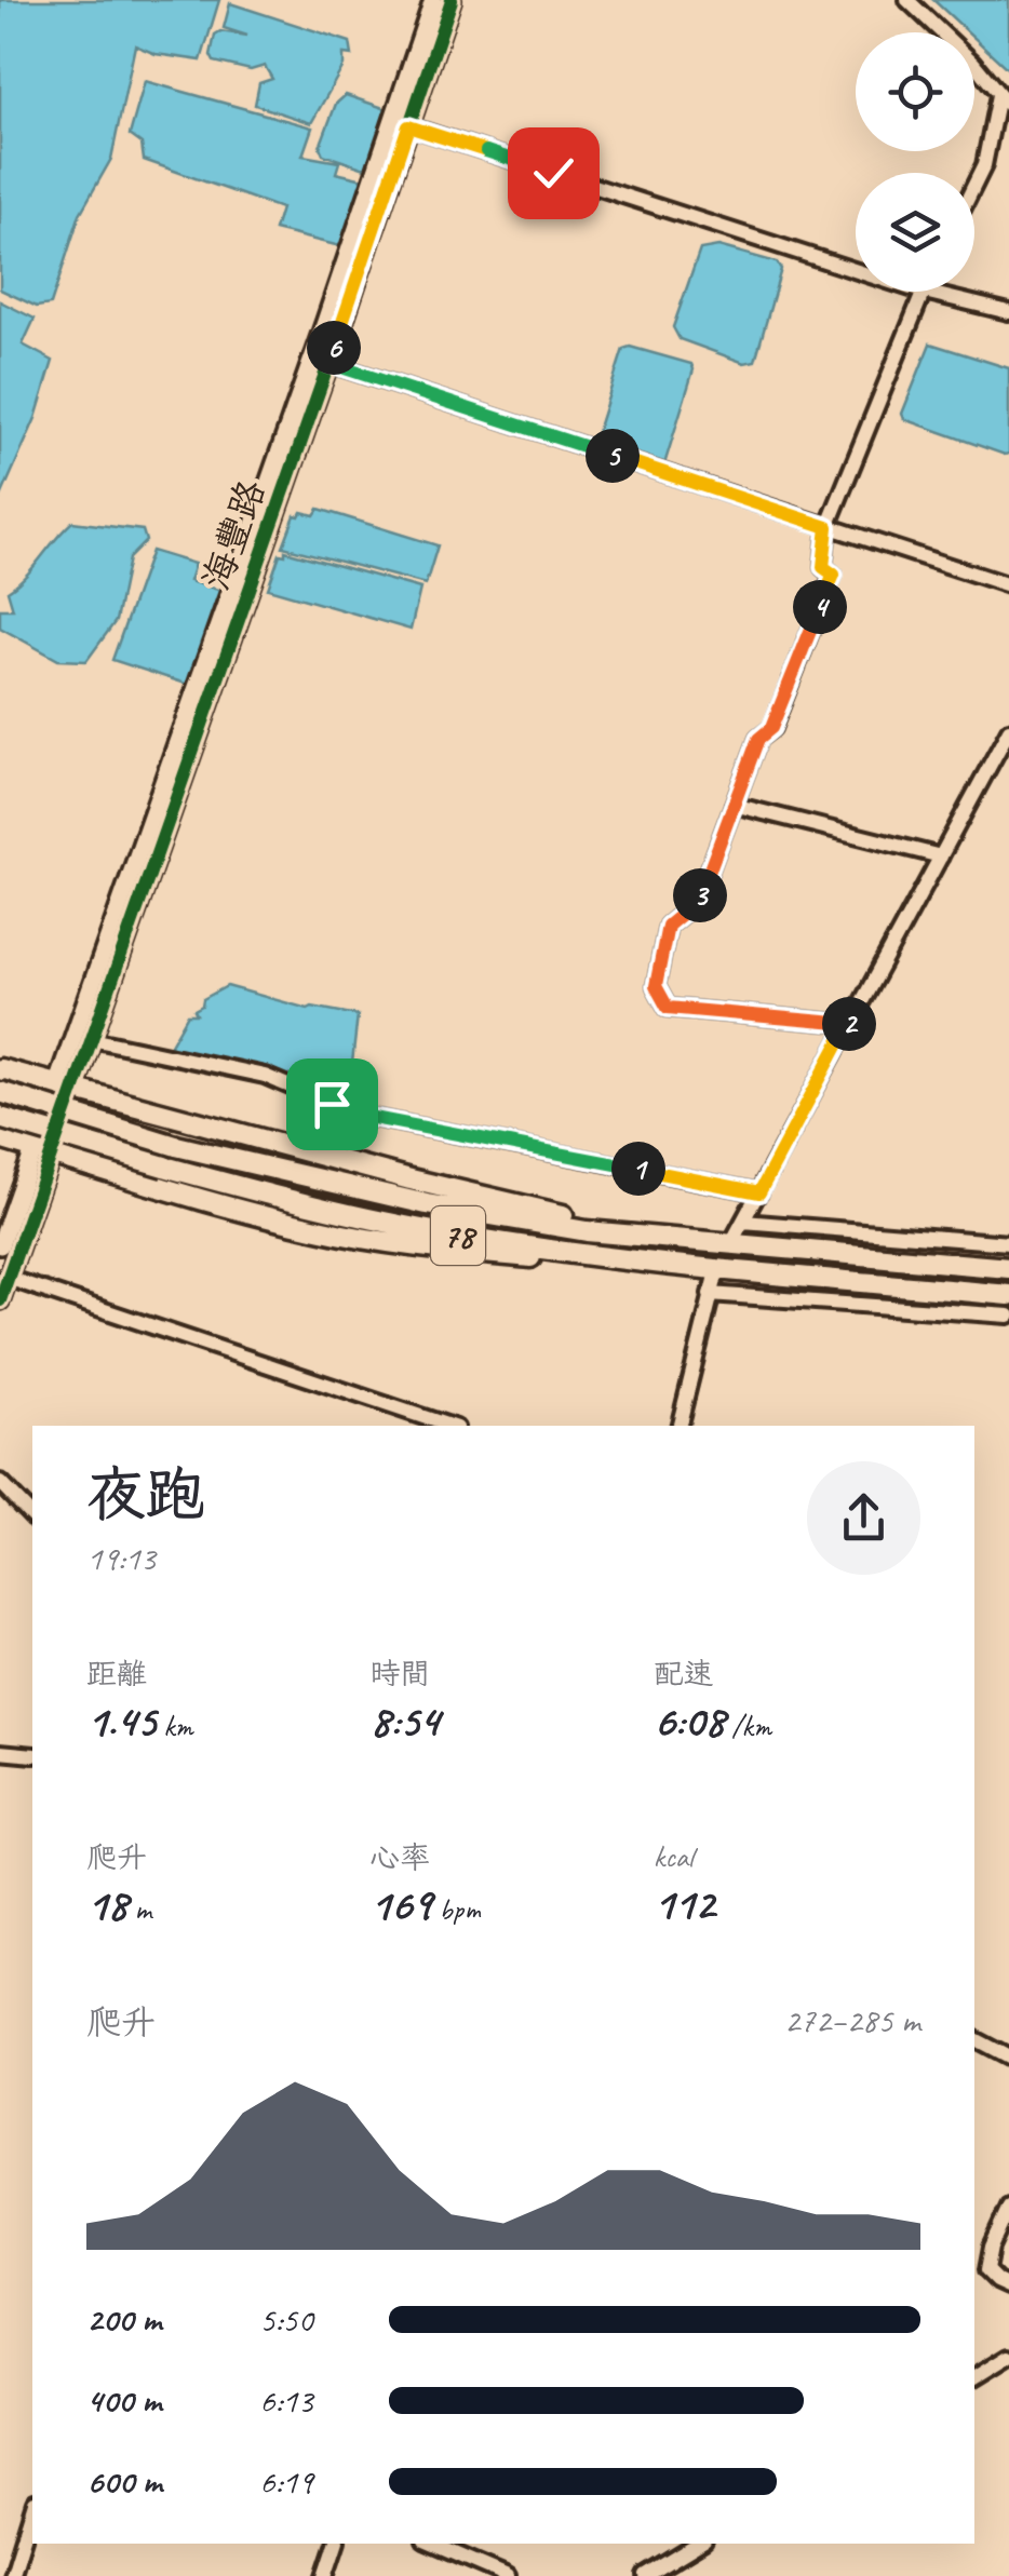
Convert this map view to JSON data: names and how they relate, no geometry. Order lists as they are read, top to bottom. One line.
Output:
{"streets":{"highway":["78"],"main road":["海豐路"]},"page":{"pins":["6","5","4","3","2","1"],"heading":["夜跑","19:13"],"stats":[["距離","1.45 km"],["時間","8:54"],["配速","6:08 /km"],["爬升","18 m"],["心率","169 bpm"],["kcal","112"]],"chart":["爬升","272–285 m"],"list":[{"name":"200 m","note":"5:50"},{"name":"400 m","note":"6:13"},{"name":"600 m","note":"6:19"}]}}
